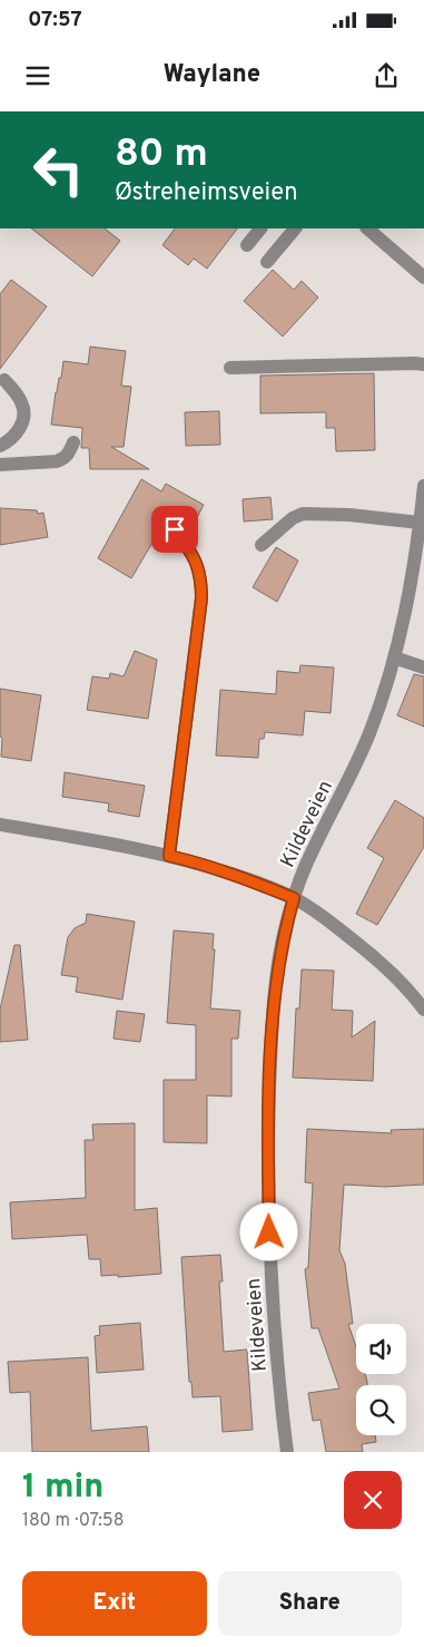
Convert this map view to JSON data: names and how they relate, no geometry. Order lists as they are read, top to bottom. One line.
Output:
{"streets":{"street":["Kildeveien"]},"page":{"status":"07:57","header":"Waylane","turn":["80 m","Østreheimsveien"],"heading":["1 min","180 m · 07:58"],"buttons":["Exit","Share"]}}
